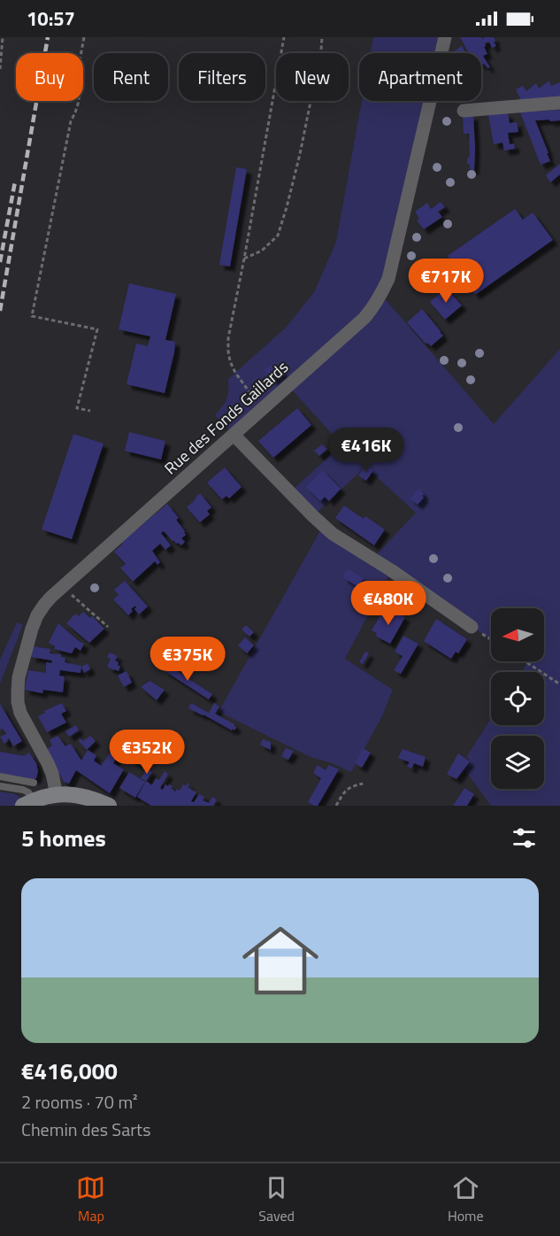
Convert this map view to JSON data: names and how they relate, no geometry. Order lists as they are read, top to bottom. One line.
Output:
{"streets":{"street":["Rue des Fonds Gaillards"]},"north":"left","page":{"status":"10:57","chip":["Buy","Rent","Filters","New","Apartment"],"price":["€717K","€416K","€480K","€375K","€352K"],"heading":"5 homes","list":[{"name":"€416,000","note":"2 rooms · 70 m² · Chemin des Sarts"}],"tabs":["Map","Saved","Home"]}}
